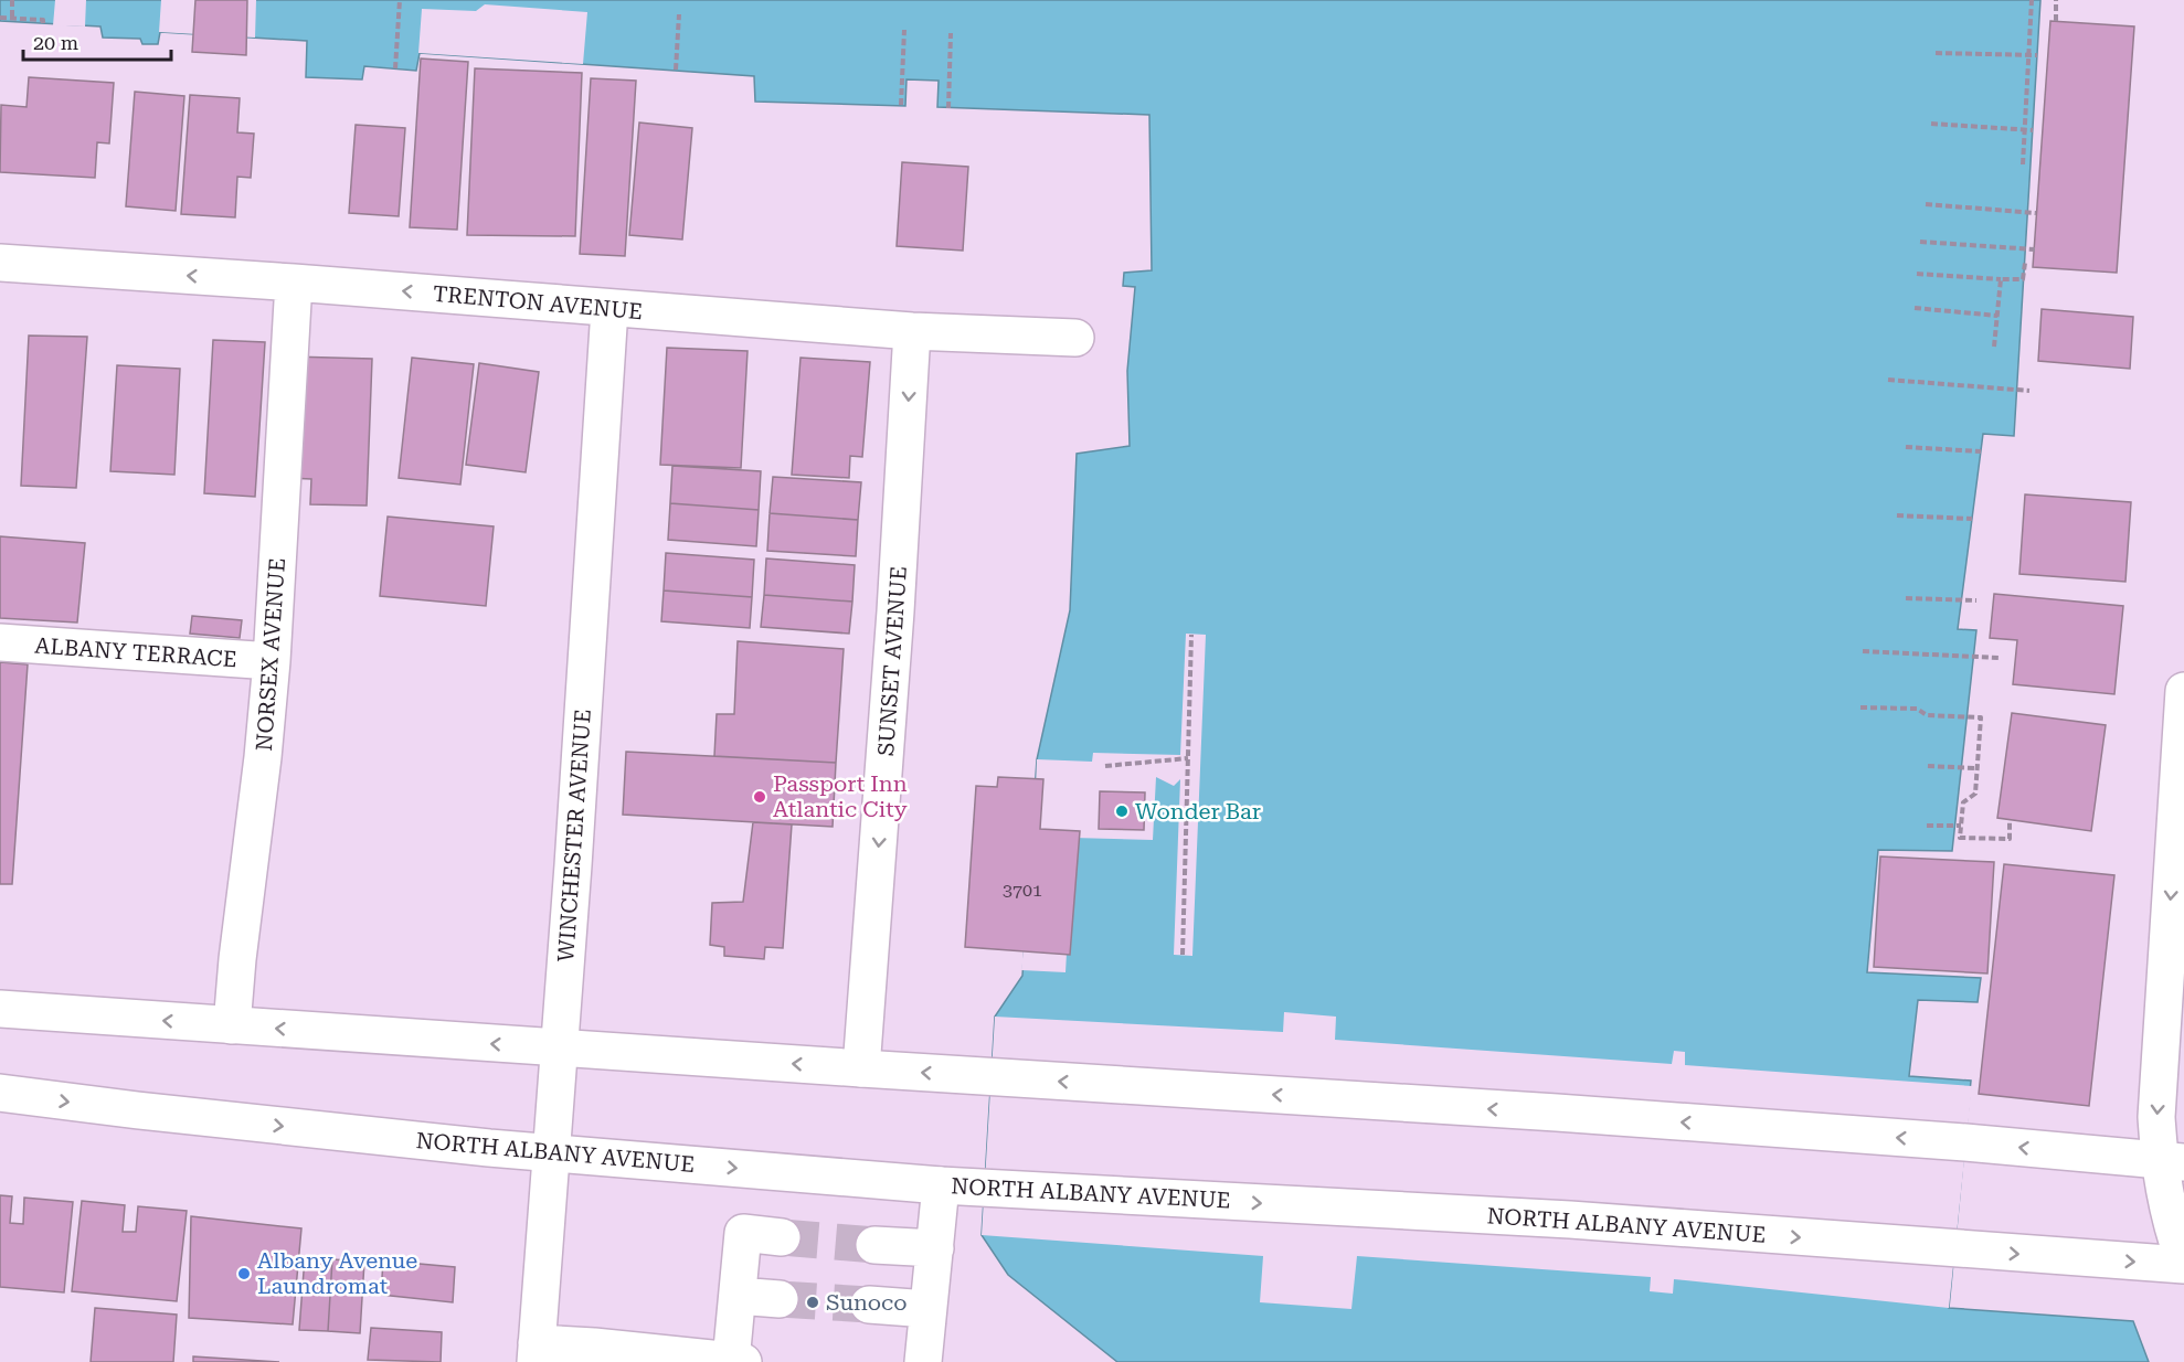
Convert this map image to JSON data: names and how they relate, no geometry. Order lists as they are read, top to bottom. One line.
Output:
{"streets":{"main road":["TRENTON AVENUE","ALBANY TERRACE","NORSEX AVENUE","SUNSET AVENUE","WINCHESTER AVENUE","NORTH ALBANY AVENUE"]},"crossings":[["TRENTON AVENUE","NORSEX AVENUE"],["TRENTON AVENUE","SUNSET AVENUE"],["TRENTON AVENUE","WINCHESTER AVENUE"],["ALBANY TERRACE","NORSEX AVENUE"],["WINCHESTER AVENUE","NORTH ALBANY AVENUE"]],"one_way":["TRENTON AVENUE","SUNSET AVENUE"],"places":["Passport Inn Atlantic City","Wonder Bar","Albany Avenue Laundromat","Sunoco"],"house_numbers":["3701"],"scale_bar":"20 m"}
